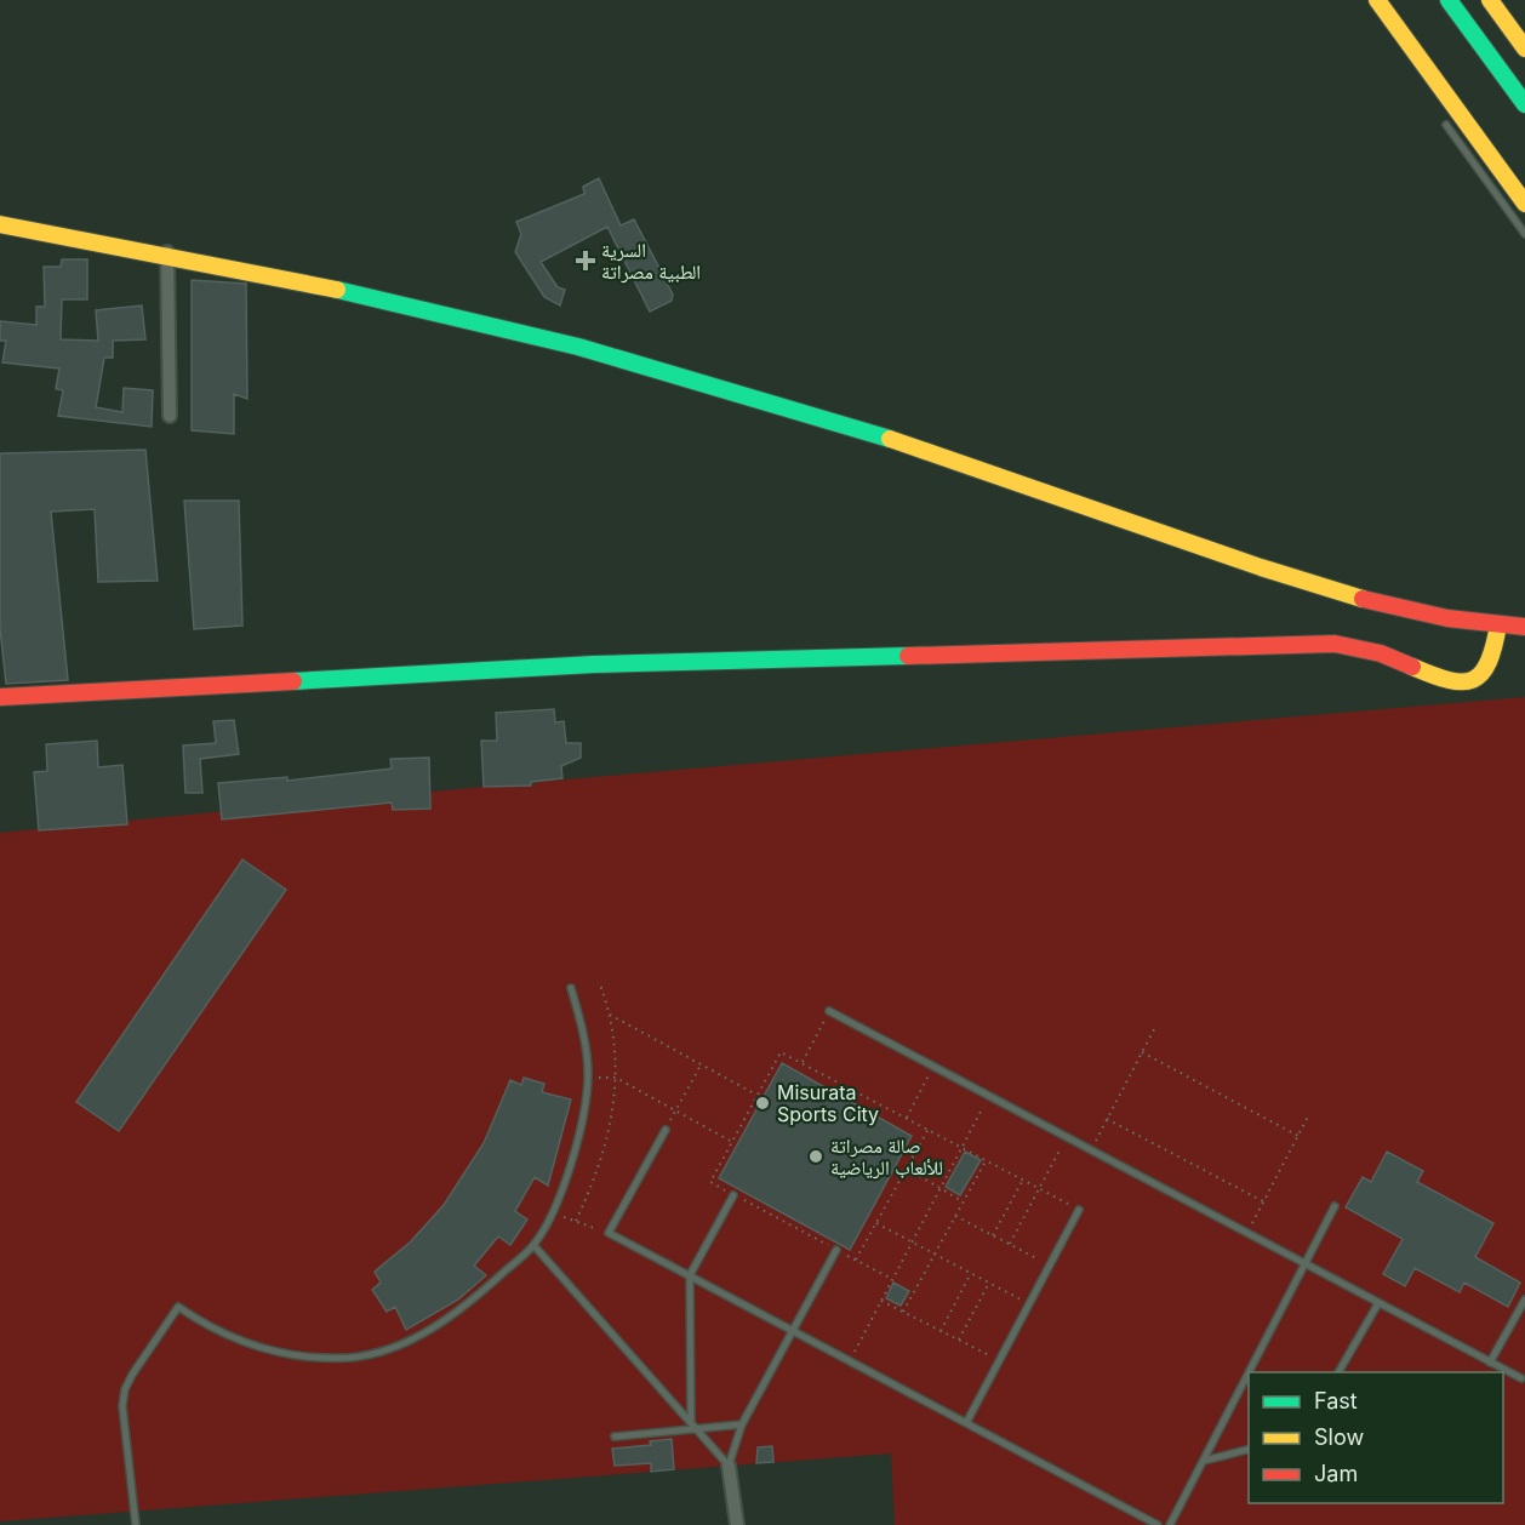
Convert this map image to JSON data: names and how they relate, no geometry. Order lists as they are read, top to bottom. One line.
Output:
{"places":{"health":["السرية الطبية مصراتة"],"other":["Misurata Sports City","صالة مصراتة للألعاب الرياضية"]},"legend":["Fast","Slow","Jam"]}
